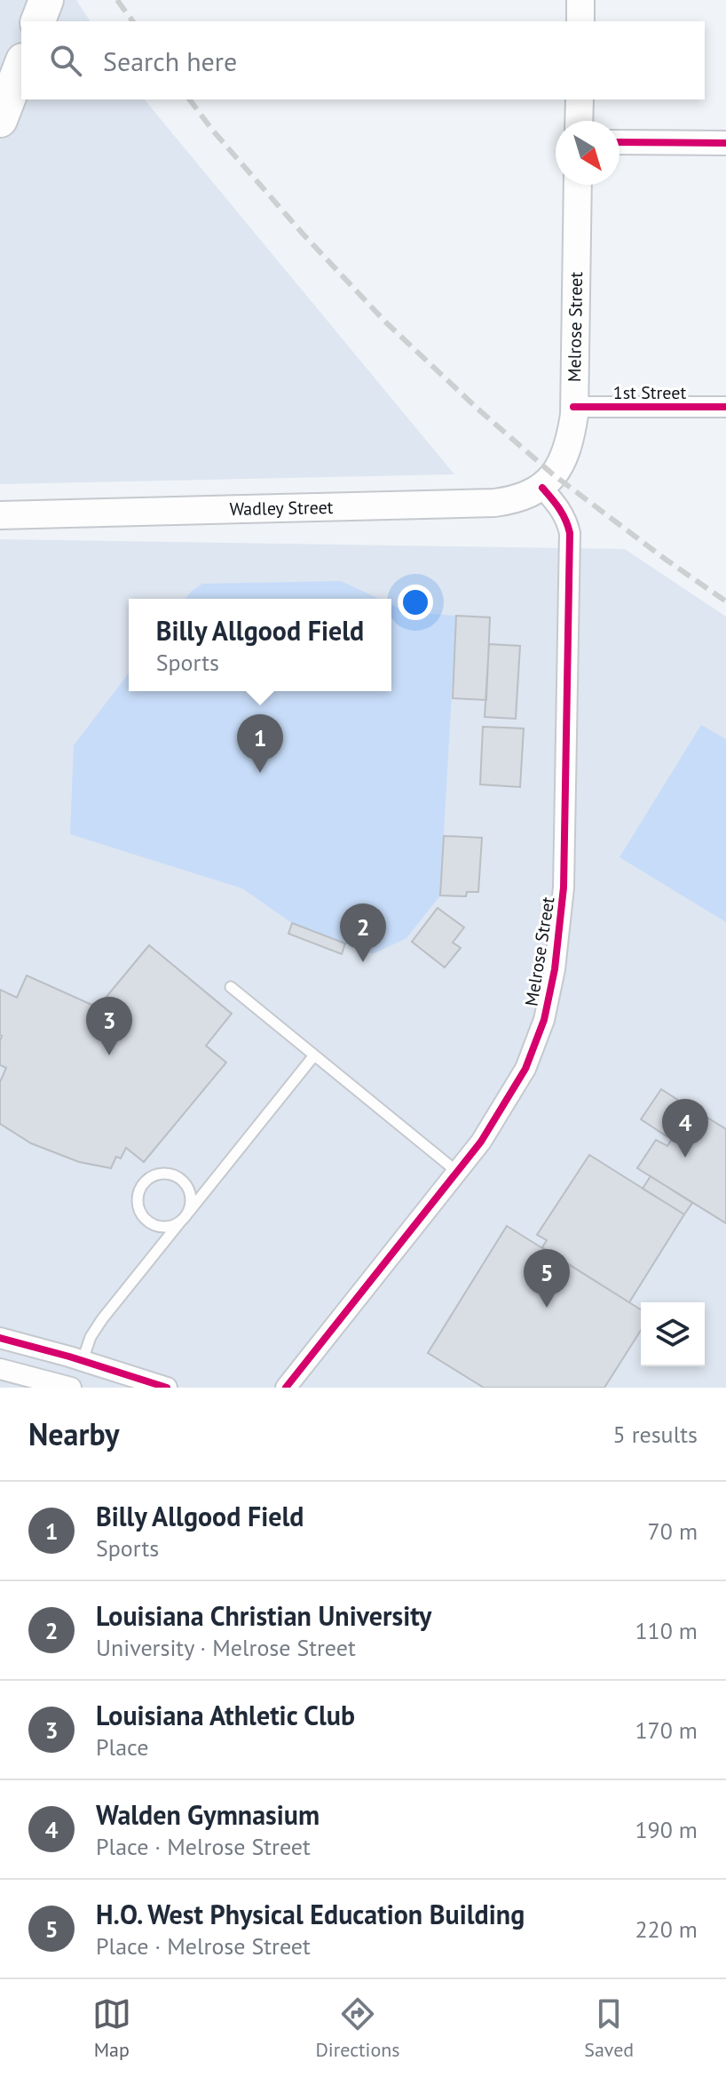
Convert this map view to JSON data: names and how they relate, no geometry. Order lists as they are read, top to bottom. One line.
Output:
{"streets":{"main road":["Melrose Street","Wadley Street"],"street":["1st Street"]},"crossings":[["Melrose Street","1st Street"],["Melrose Street","Wadley Street"]],"north":"bottom right","page":{"search":"Search here","popup":["Billy Allgood Field","Sports"],"pins":["1","2","3","4","5"],"heading":["Nearby","5 results"],"list":[{"mark":"1","name":"Billy Allgood Field","note":"Sports","value":"70 m"},{"mark":"2","name":"Louisiana Christian University","note":"University · Melrose Street","value":"110 m"},{"mark":"3","name":"Louisiana Athletic Club","note":"Place","value":"170 m"},{"mark":"4","name":"Walden Gymnasium","note":"Place · Melrose Street","value":"190 m"},{"mark":"5","name":"H.O. West Physical Education Building","note":"Place · Melrose Street","value":"220 m"}],"nav":["Map","Directions","Saved"]}}
